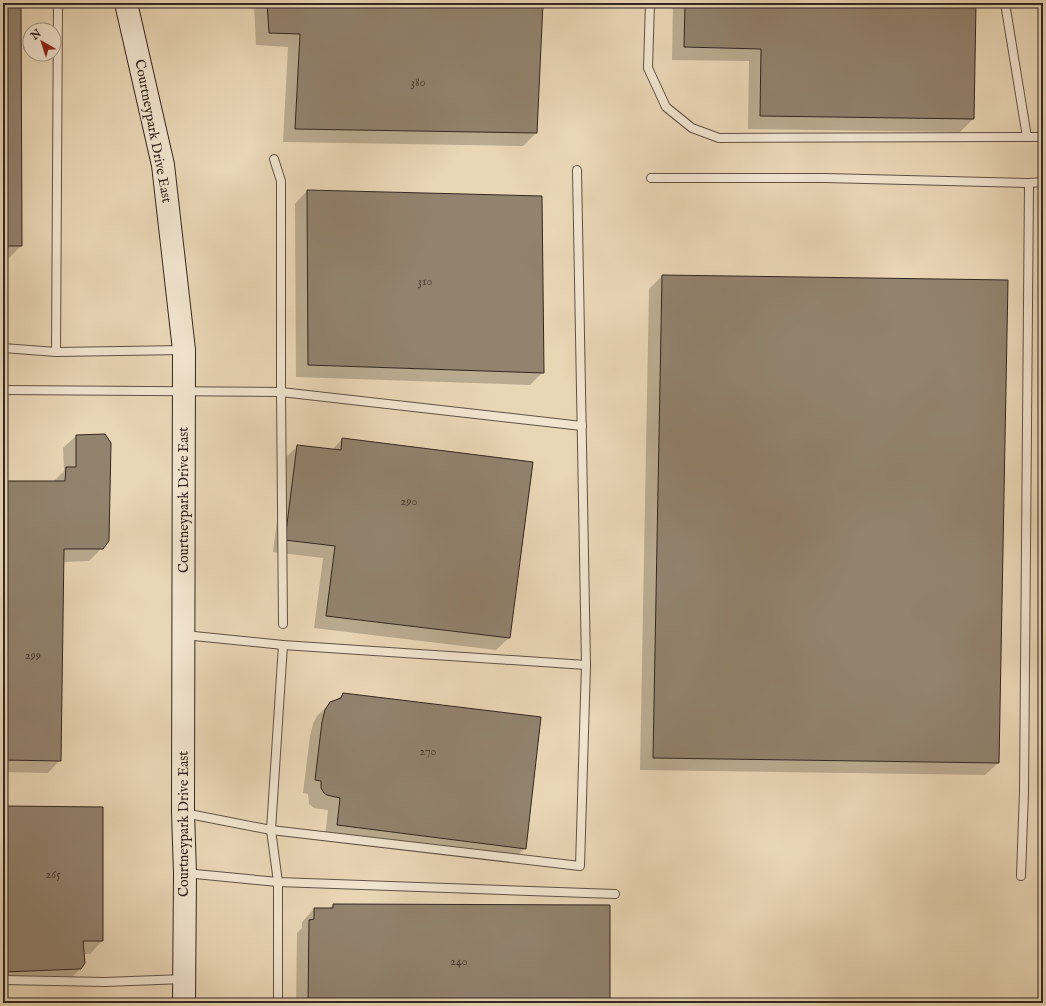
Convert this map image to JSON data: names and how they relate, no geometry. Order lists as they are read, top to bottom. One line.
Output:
{"streets":{"main road":["Courtneypark Drive East"]},"house_numbers":["380","310","290","299","270","265","240"],"north":"top left"}
